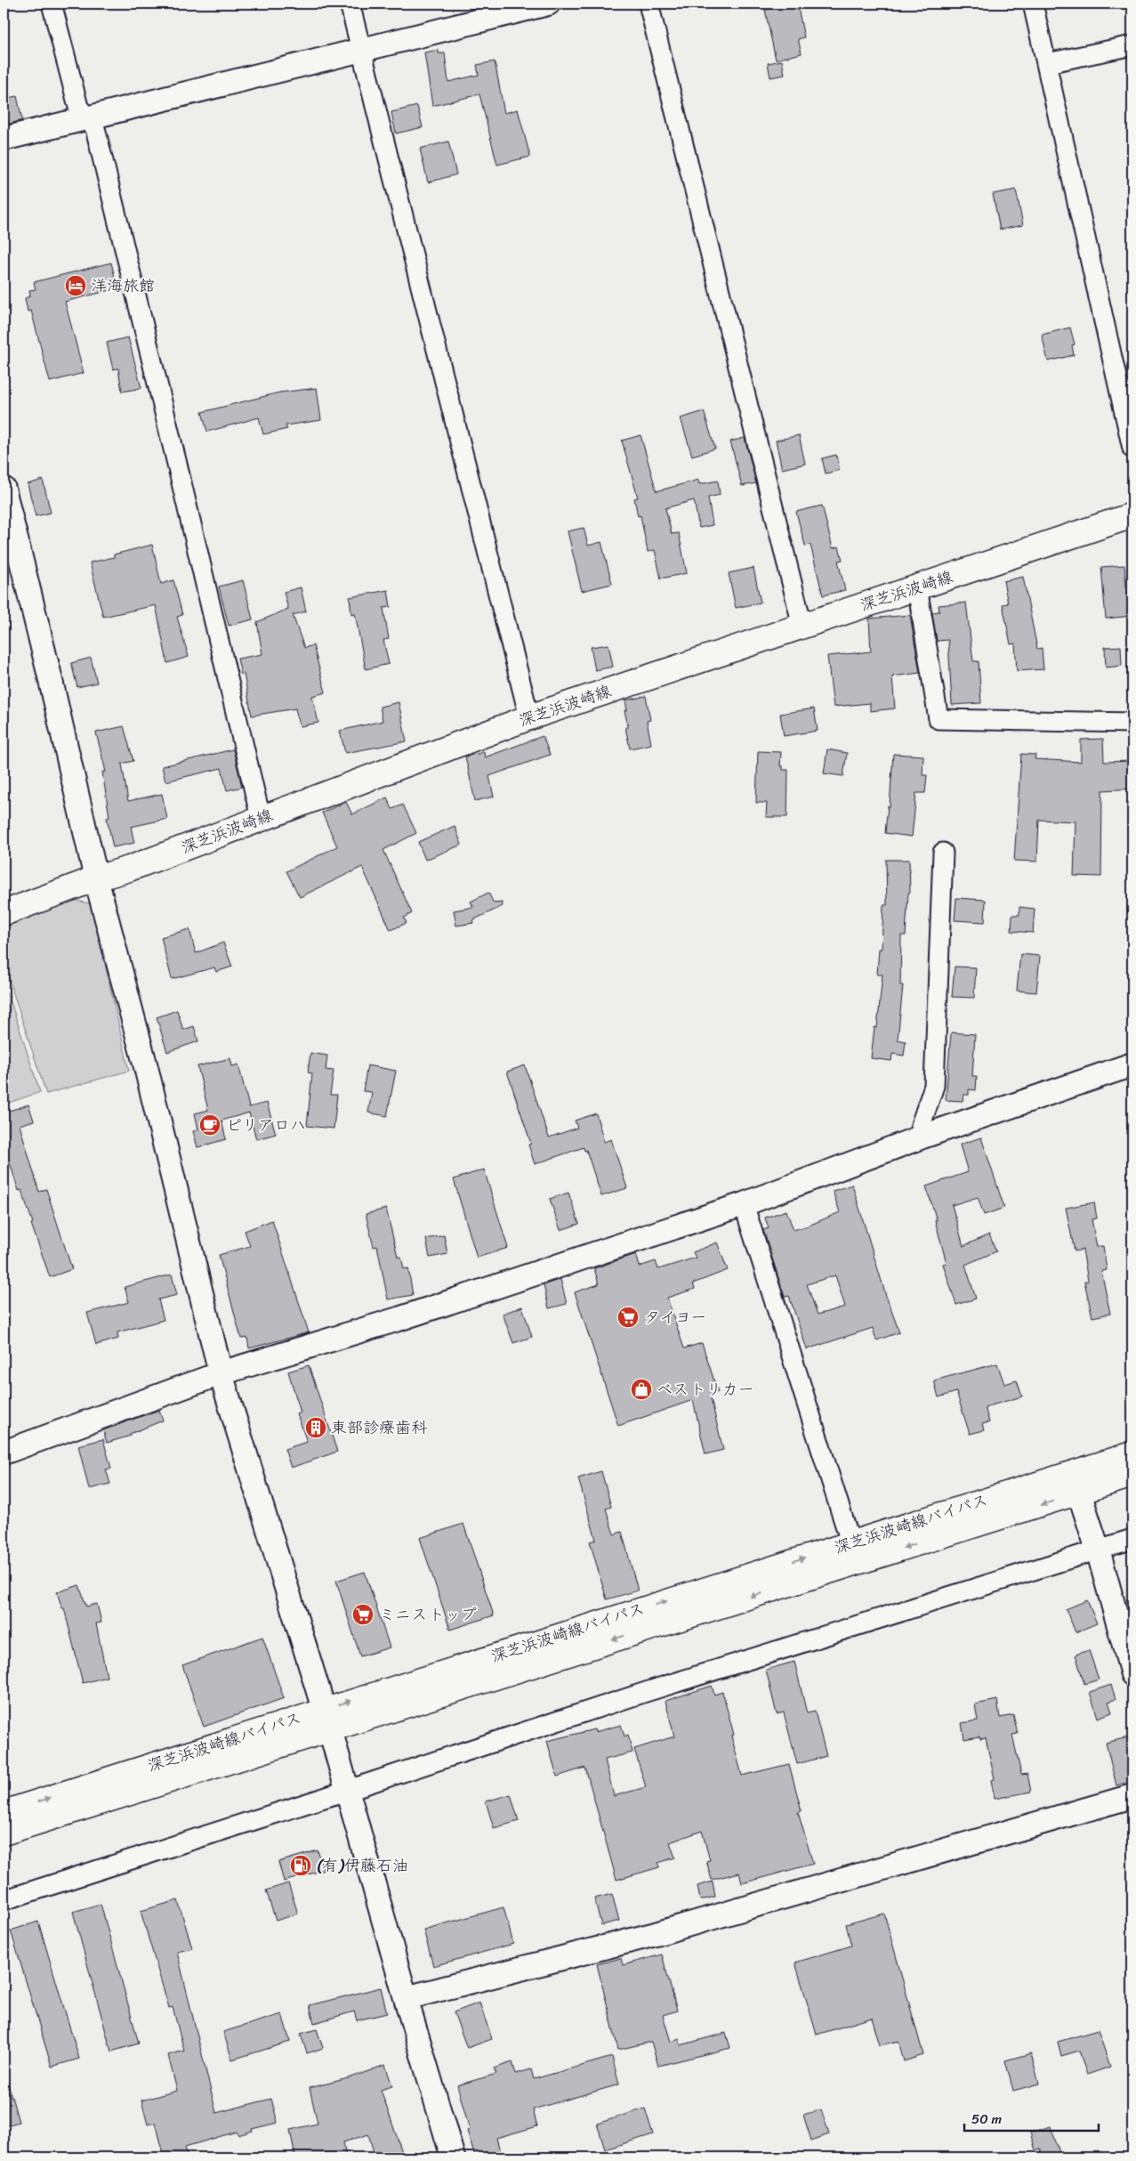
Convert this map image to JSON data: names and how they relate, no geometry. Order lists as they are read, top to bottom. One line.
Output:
{"streets":{"main road":["深芝浜波崎線","深芝浜波崎線バイパス"]},"places":{"hotel":["洋海旅館"],"cafe":["ピリアロハ"],"supermarket":["タイヨー","ミニストップ"],"shop":["ベストリカー"],"building":["東部診療歯科"],"fuel station":["(有)伊藤石油"]},"scale_bar":"50 m"}
